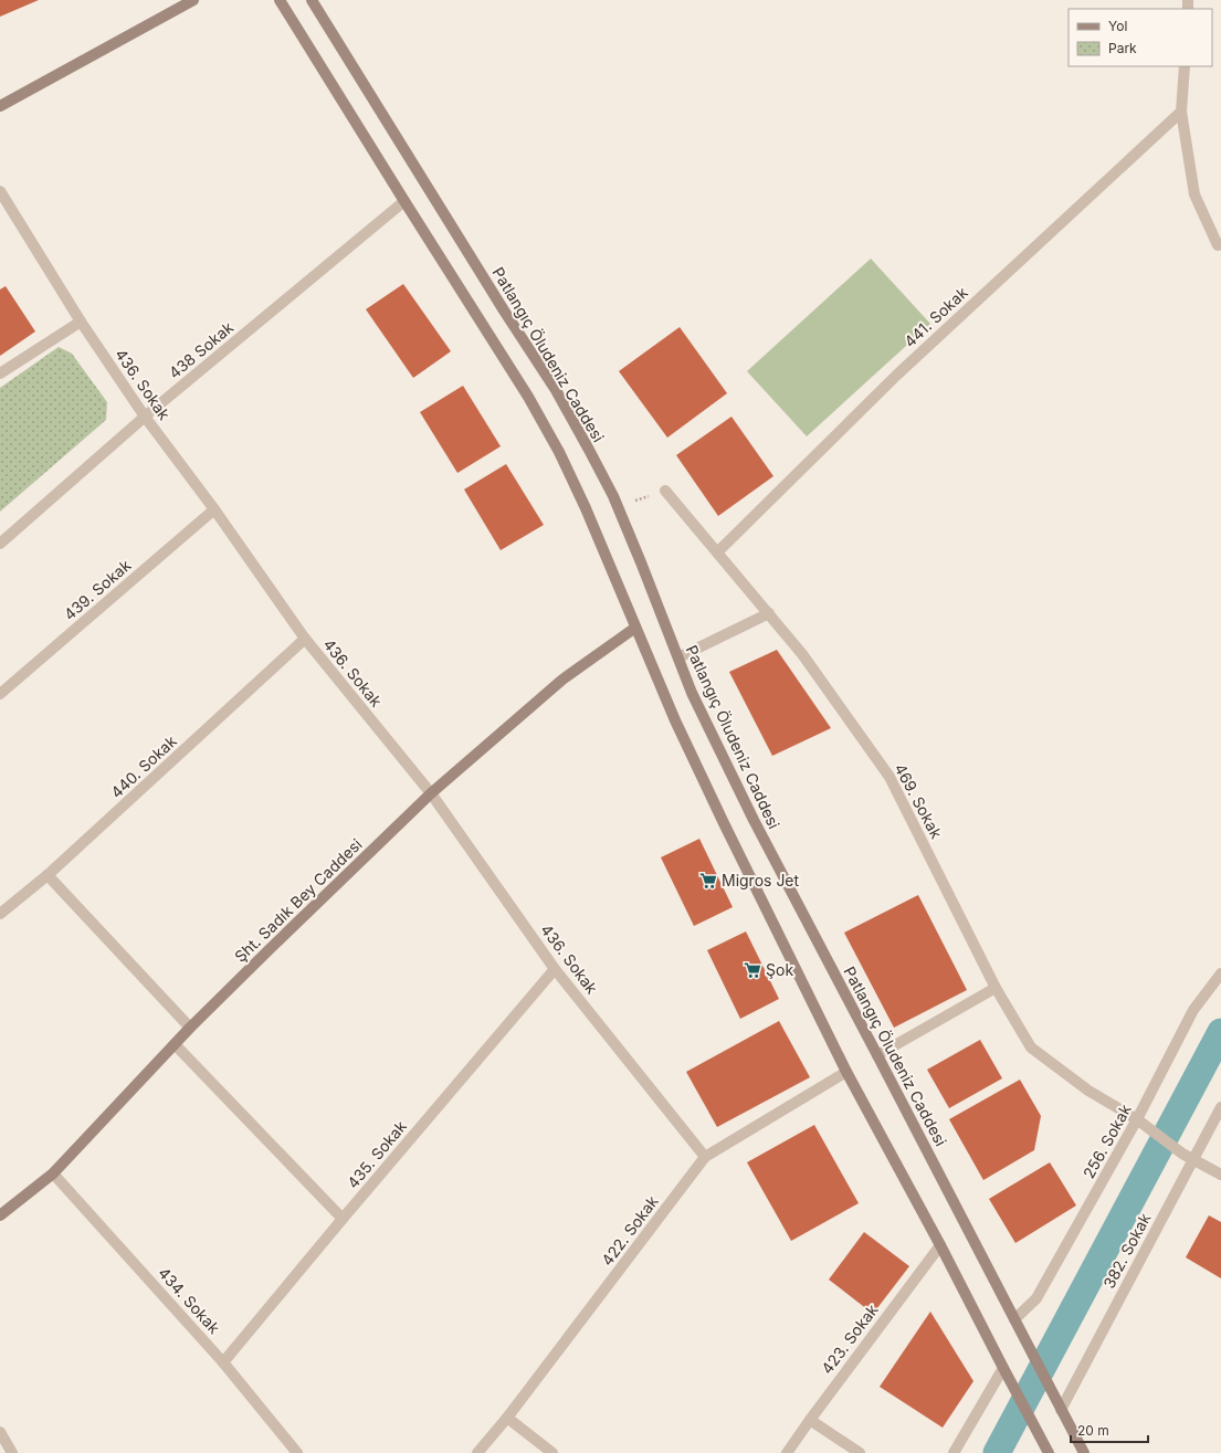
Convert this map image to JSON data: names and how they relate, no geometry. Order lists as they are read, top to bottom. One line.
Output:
{"streets":{"main road":["Patlangıç Öludeniz Caddesi","Şht. Sadık Bey Caddesi"],"street":["441. Sokak","438 Sokak","436. Sokak","439. Sokak","440. Sokak","469. Sokak","256. Sokak","435. Sokak","422. Sokak","382. Sokak","434. Sokak","423. Sokak"]},"crossings":[["441. Sokak","469. Sokak"],["438 Sokak","436. Sokak"],["Patlangıç Öludeniz Caddesi","256. Sokak"],["Patlangıç Öludeniz Caddesi","382. Sokak"],["436. Sokak","439. Sokak"],["436. Sokak","440. Sokak"],["436. Sokak","Şht. Sadık Bey Caddesi"],["436. Sokak","435. Sokak"],["436. Sokak","422. Sokak"],["469. Sokak","256. Sokak"],["469. Sokak","382. Sokak"],["Şht. Sadık Bey Caddesi","434. Sokak"],["435. Sokak","434. Sokak"]],"places":{"supermarket":["Migros Jet","Şok"]},"legend":["Yol","Park"],"scale_bar":"20 m"}
